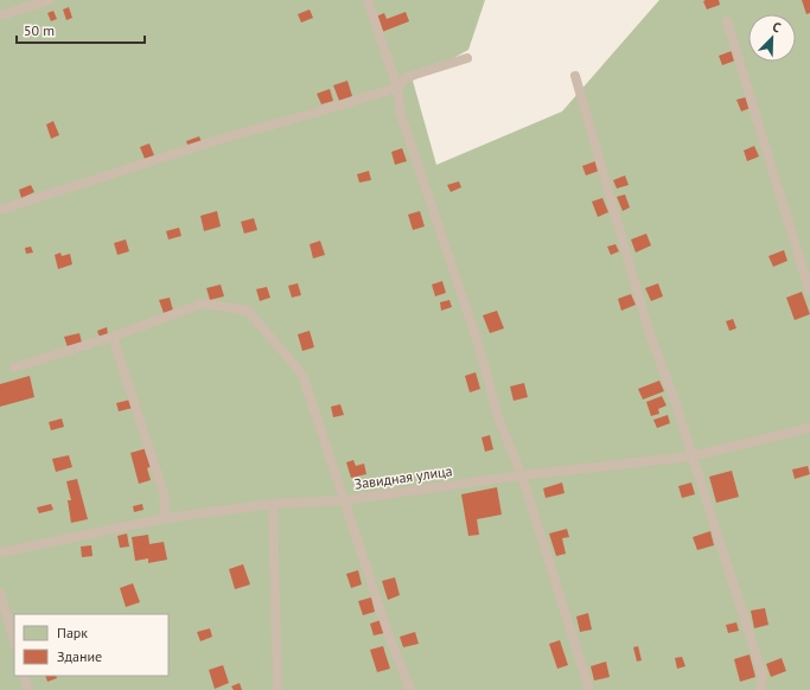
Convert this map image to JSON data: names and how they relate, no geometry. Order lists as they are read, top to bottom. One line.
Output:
{"streets":{"lane":["Завидная улица"]},"legend":["Парк","Здание"],"scale_bar":"50 m","north":"top right"}
